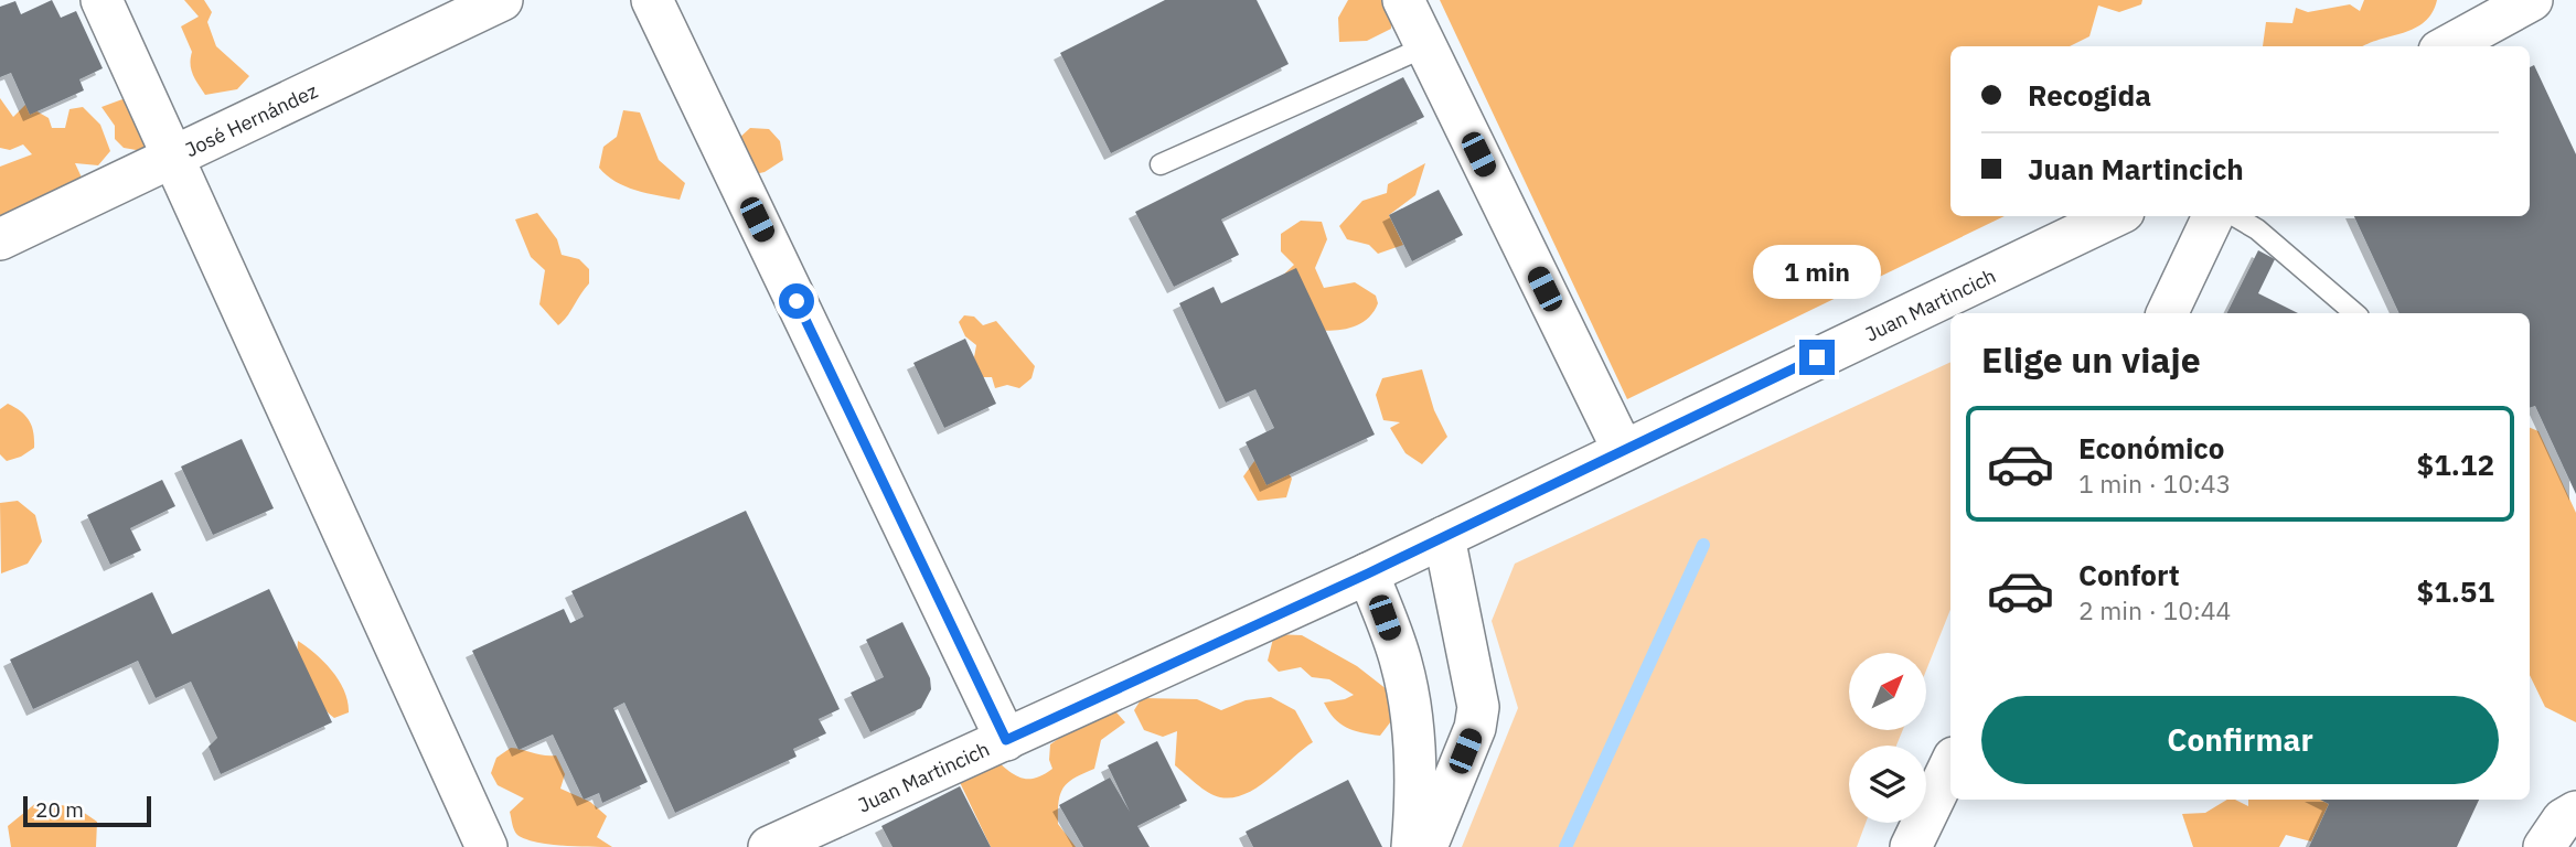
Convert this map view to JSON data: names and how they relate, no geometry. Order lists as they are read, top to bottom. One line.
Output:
{"streets":{"street":["José Hernández","Juan Martincich"]},"scale_bar":"20 m","north":"top right","page":{"banner":["Recogida","Juan Martincich"],"bubble":"1 min","heading":"Elige un viaje","list":[{"name":"Económico","note":"1 min · 10:43","value":"$1.12"},{"name":"Confort","note":"2 min · 10:44","value":"$1.51"}],"buttons":"Confirmar","scale":"20 m"}}
